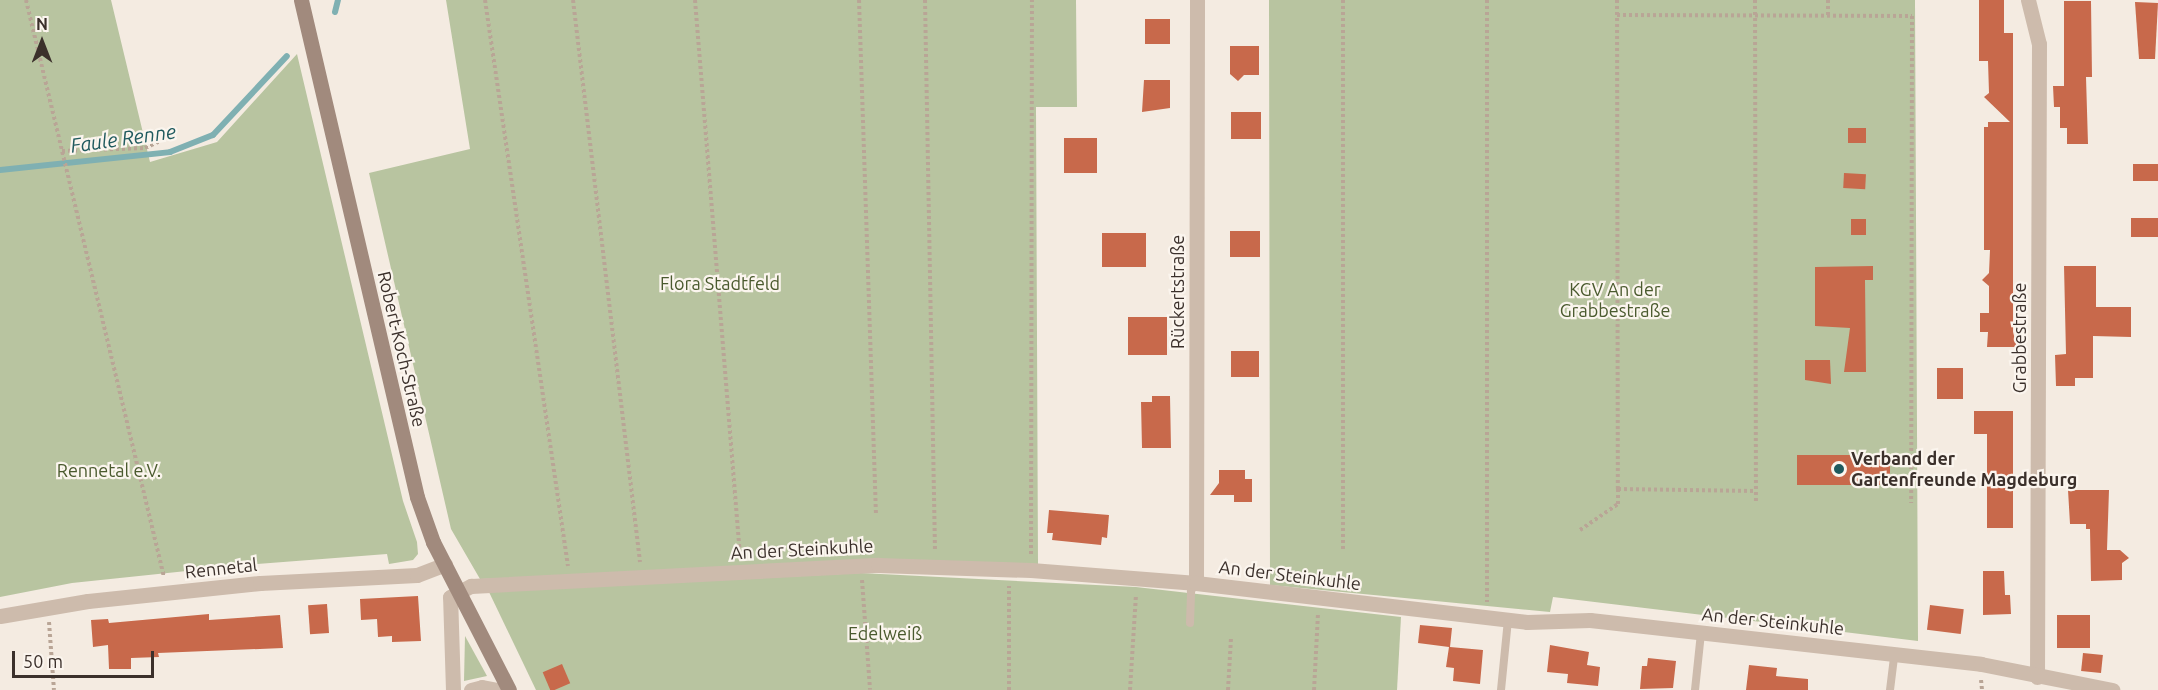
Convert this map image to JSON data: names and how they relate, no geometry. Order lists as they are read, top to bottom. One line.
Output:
{"streets":{"street":["Rückertstraße","Grabbestraße","Robert-Koch-Straße","An der Steinkuhle","Rennetal"]},"crossings":[["Rückertstraße","An der Steinkuhle"],["Grabbestraße","An der Steinkuhle"],["Robert-Koch-Straße","An der Steinkuhle"],["Robert-Koch-Straße","Rennetal"]],"water":["Faule Renne"],"parks":["Flora Stadtfeld","KGV An der Grabbestraße","Rennetal e.V.","Edelweiß"],"places":["Verband der Gartenfreunde Magdeburg"],"scale_bar":"50 m","north":"top"}
